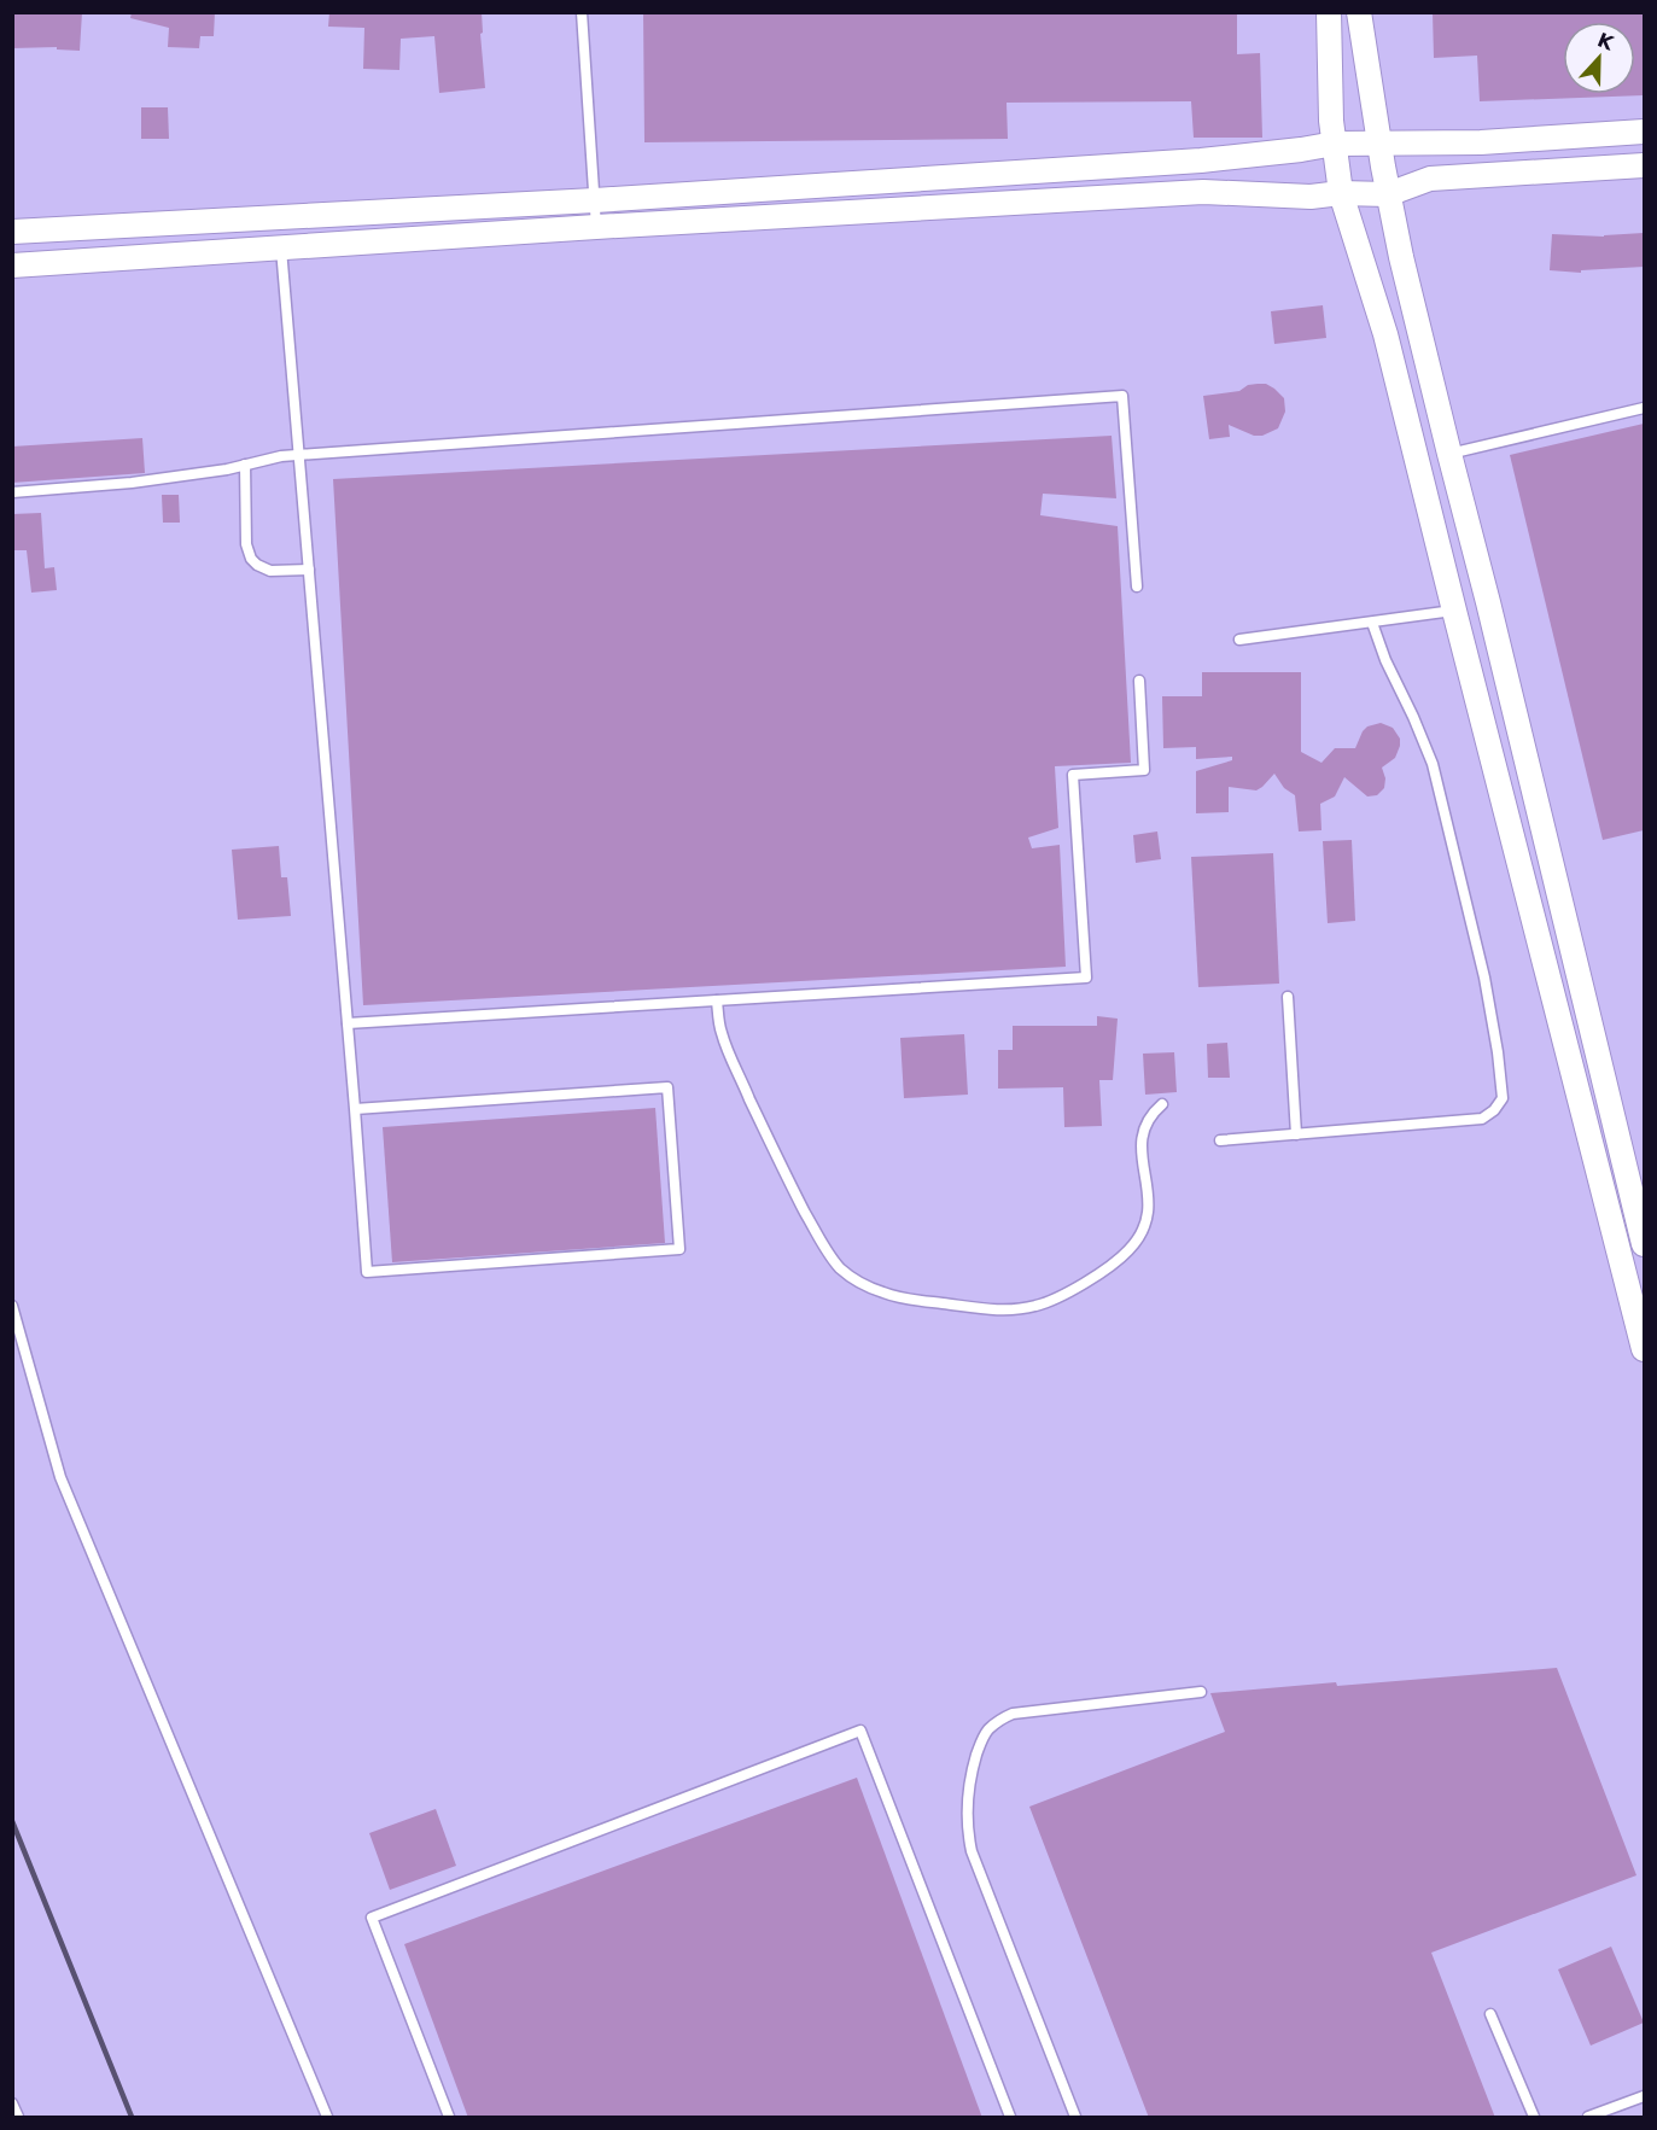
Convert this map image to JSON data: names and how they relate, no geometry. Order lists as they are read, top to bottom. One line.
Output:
{"north":"top"}
